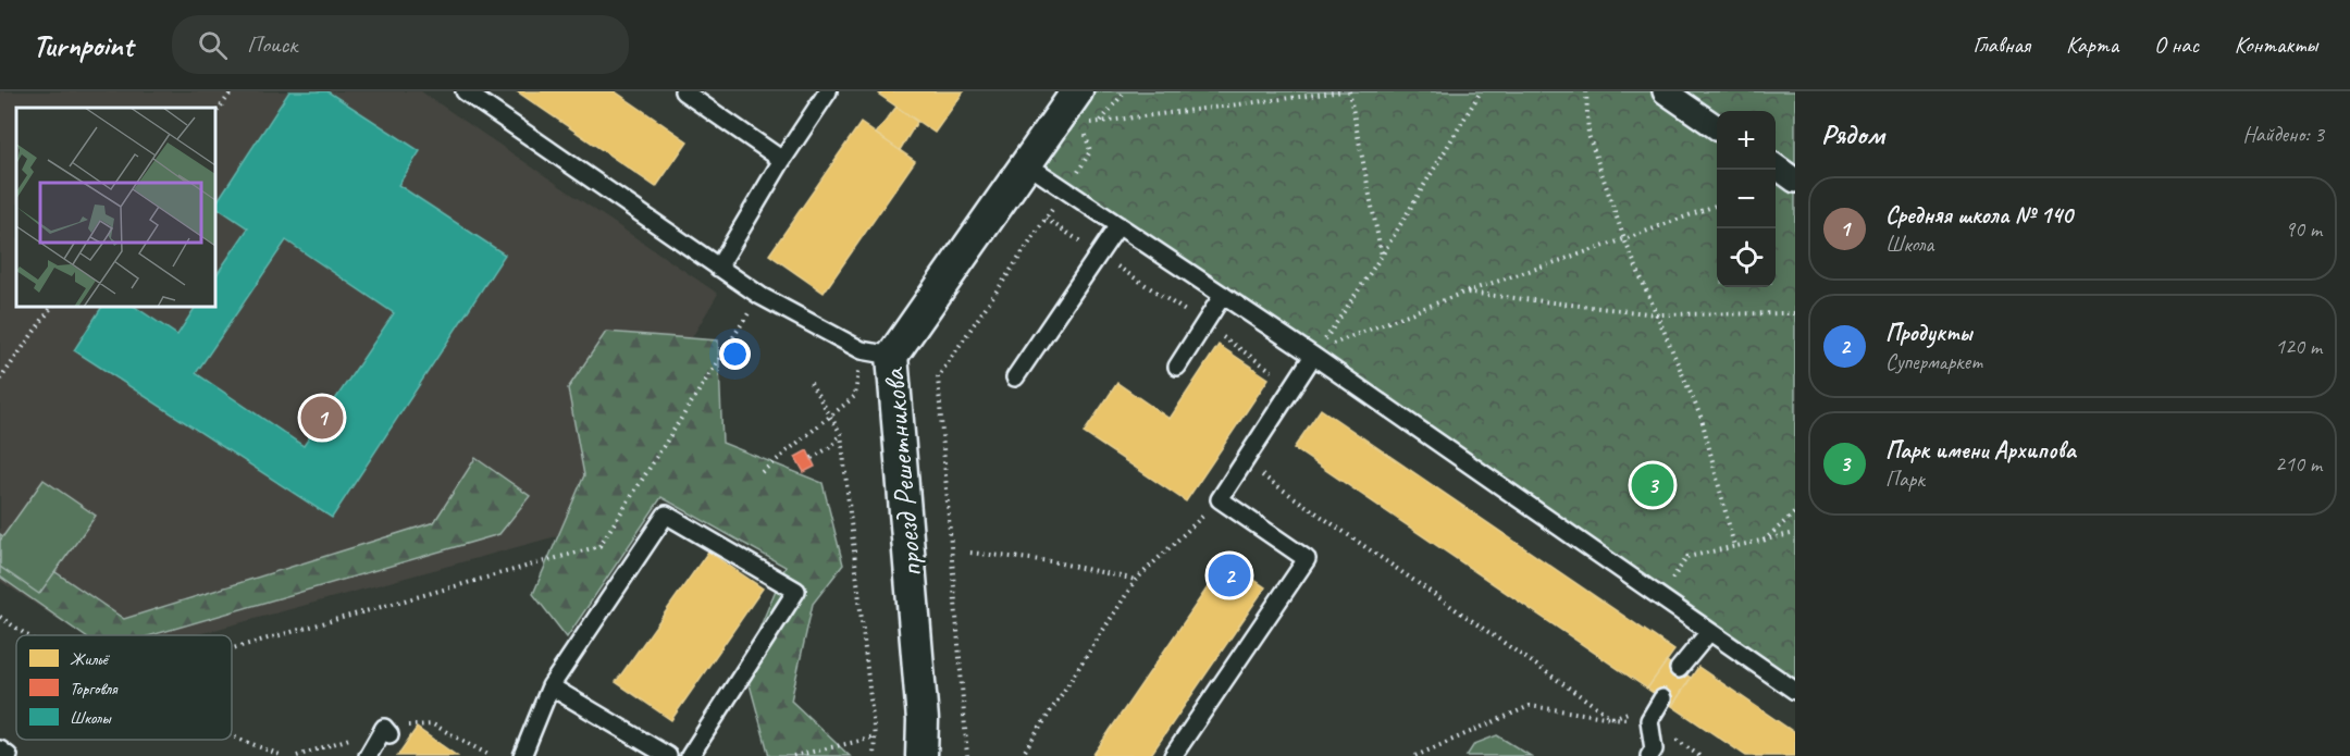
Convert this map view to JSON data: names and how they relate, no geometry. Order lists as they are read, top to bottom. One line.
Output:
{"streets":{"street":["проезд Решетникова"]},"legend":["Жильё","Торговля","Школы"],"page":{"header":"Turnpoint","search":"Поиск","nav":["Главная","Карта","О нас","Контакты"],"heading":["Рядом","Найдено: 3"],"map_buttons":["+","−"],"list":[{"mark":"1","name":"Средняя школа № 140","note":"Школа","value":"90 m"},{"mark":"2","name":"Продукты","note":"Супермаркет","value":"120 m"},{"mark":"3","name":"Парк имени Архипова","note":"Парк","value":"210 m"}],"pins":["1","3","2"]}}
